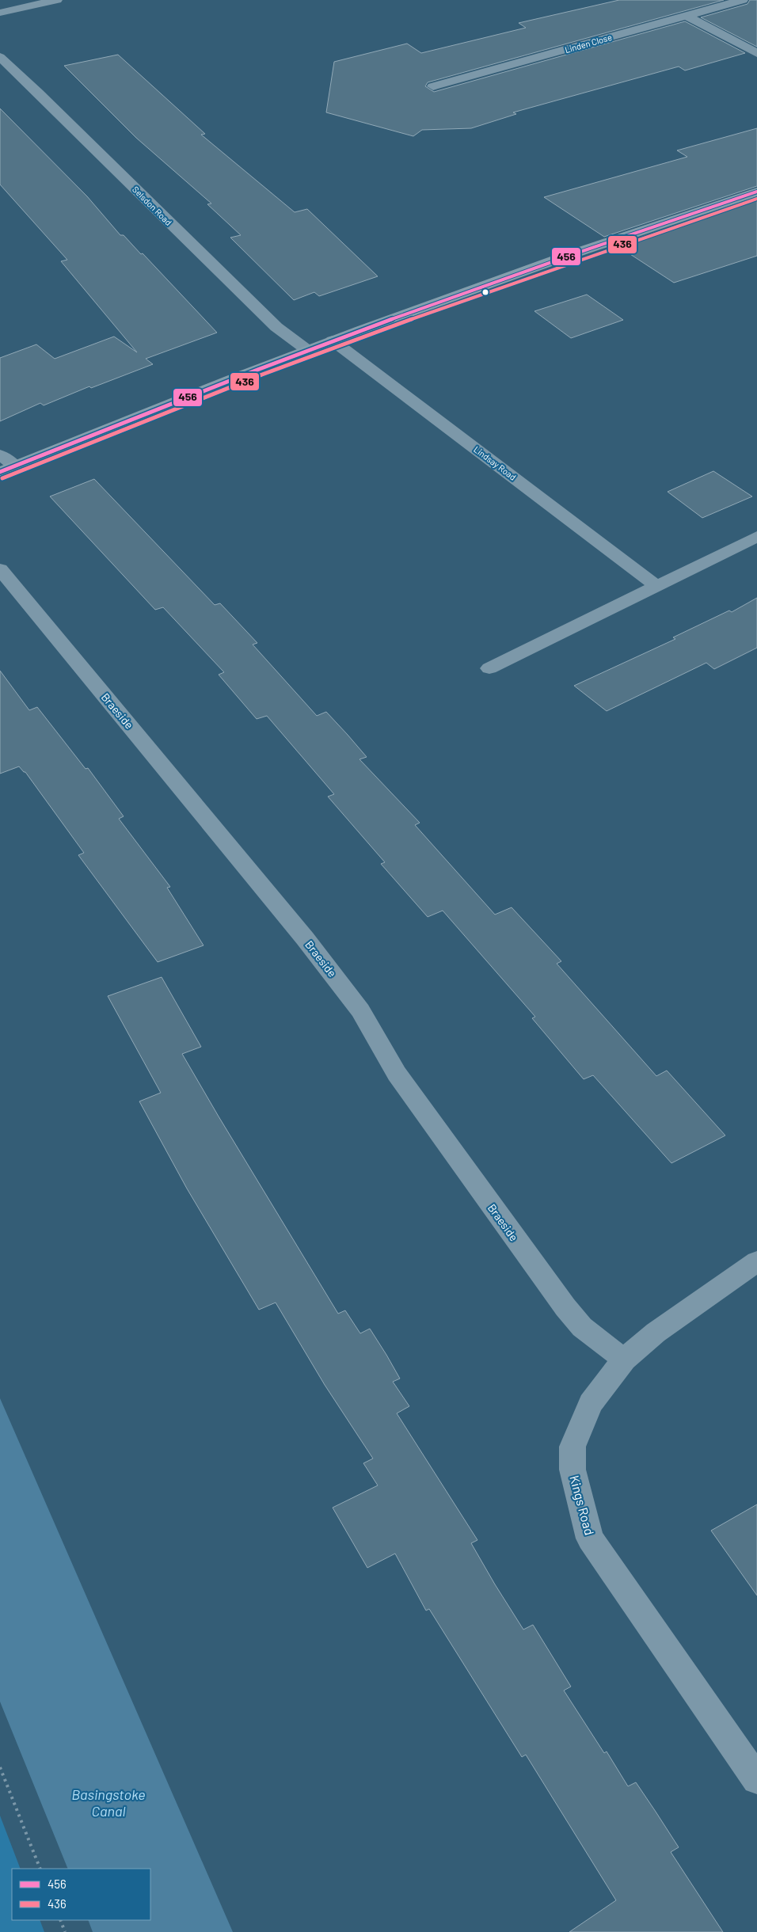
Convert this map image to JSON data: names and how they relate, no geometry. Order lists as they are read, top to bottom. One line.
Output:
{"streets":{"street":["Linden Close","Selsdon Road","Lindsay Road","Braeside","Kings Road"]},"crossings":[["Braeside","Kings Road"]],"water":["Basingstoke Canal"],"lines":["transit line 456","transit line 436"],"legend":["456","436"]}
